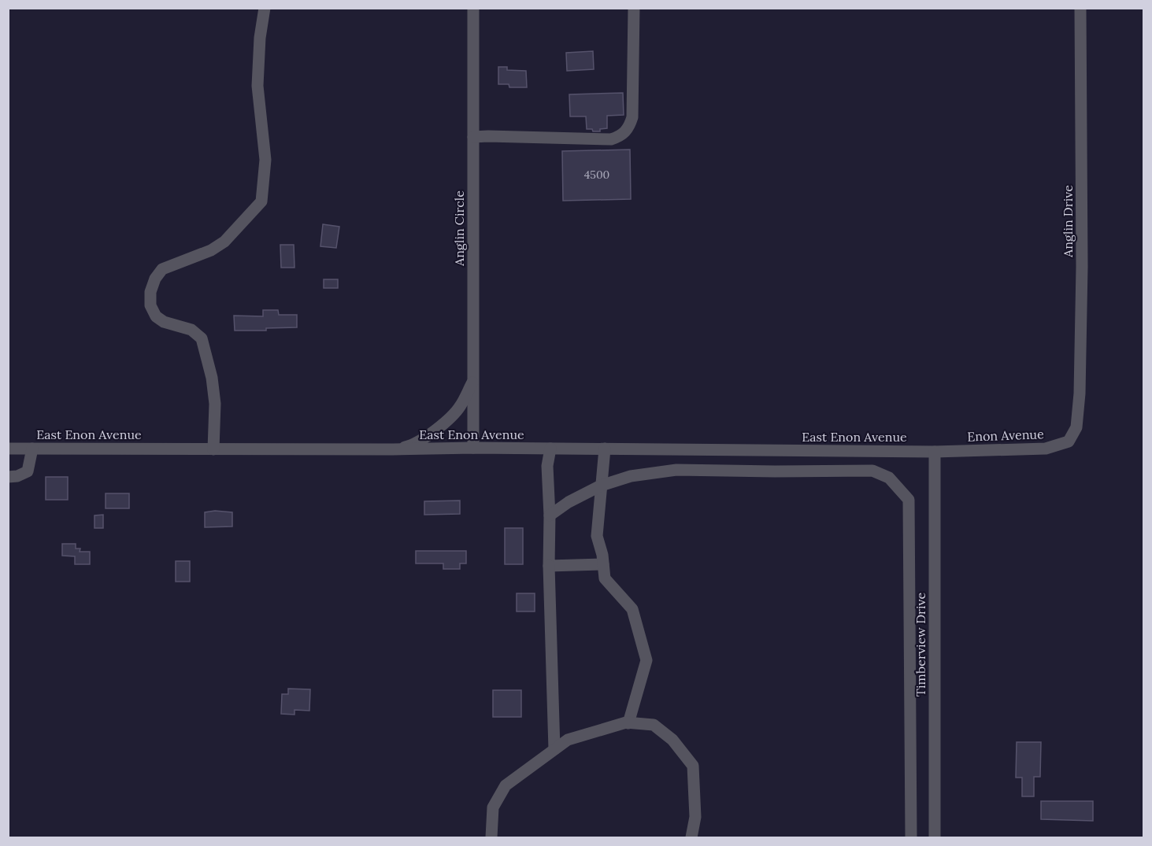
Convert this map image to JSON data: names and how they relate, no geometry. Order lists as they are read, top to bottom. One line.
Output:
{"streets":{"street":["Anglin Drive","Anglin Circle","East Enon Avenue","Enon Avenue","Timberview Drive"]},"crossings":[["Anglin Drive","Enon Avenue"],["Anglin Circle","East Enon Avenue"],["East Enon Avenue","Enon Avenue"],["East Enon Avenue","Timberview Drive"],["Enon Avenue","Timberview Drive"]],"house_numbers":["4500"]}
